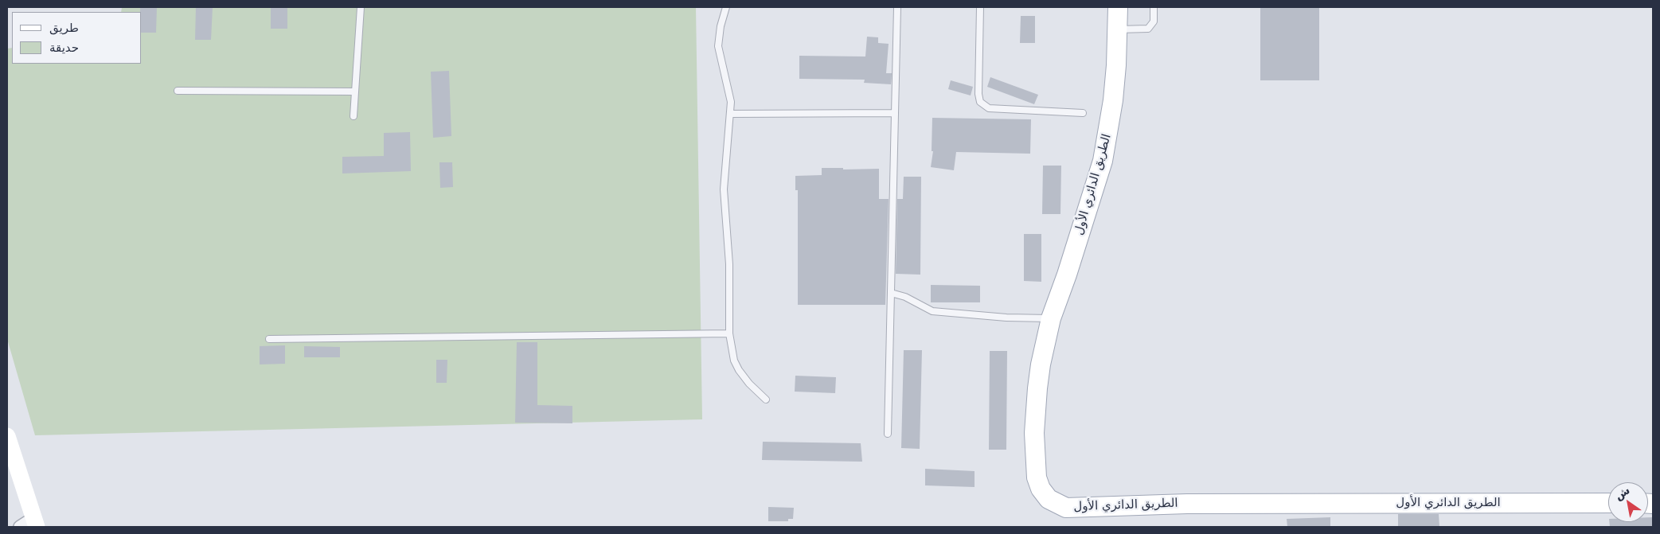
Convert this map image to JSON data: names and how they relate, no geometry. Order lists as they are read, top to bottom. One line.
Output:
{"streets":{"main road":["الطريق الدائري الأول"]},"legend":["طريق","حديقة"],"north":"top left"}
